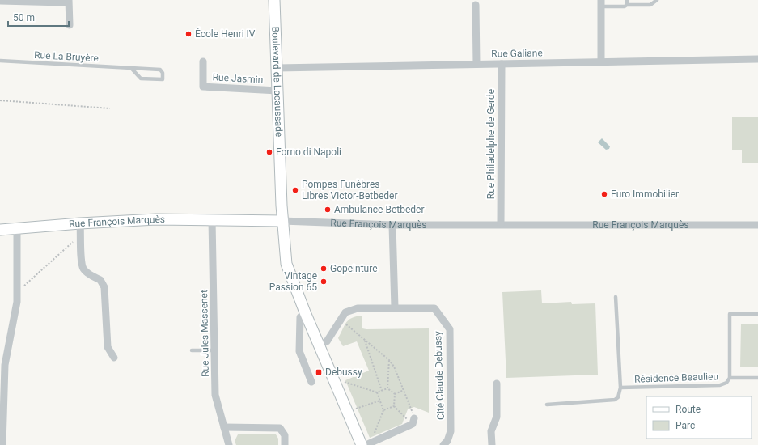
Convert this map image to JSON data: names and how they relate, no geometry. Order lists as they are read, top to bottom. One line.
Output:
{"streets":{"main road":["Boulevard de Lacaussade","Rue François Marquès"],"street":["Rue Galiane","Rue Jasmin","Rue Philadelphe de Gerde","Rue Jules Massenet","Cité Claude Debussy"],"lane":["Rue La Bruyère","Résidence Beaulieu"]},"crossings":[["Rue Galiane","Boulevard de Lacaussade"],["Rue Galiane","Rue Philadelphe de Gerde"],["Rue Jasmin","Boulevard de Lacaussade"],["Boulevard de Lacaussade","Rue François Marquès"],["Boulevard de Lacaussade","Cité Claude Debussy"],["Rue Philadelphe de Gerde","Rue François Marquès"],["Rue François Marquès","Rue Jules Massenet"]],"places":{"other":["École Henri IV","Forno di Napoli","Pompes Funèbres Libres Victor-Betbeder","Euro Immobilier","Ambulance Betbeder","Gopeinture","Vintage Passion 65"],"transit":["Debussy"]},"legend":["Route","Parc"],"scale_bar":"50 m"}
